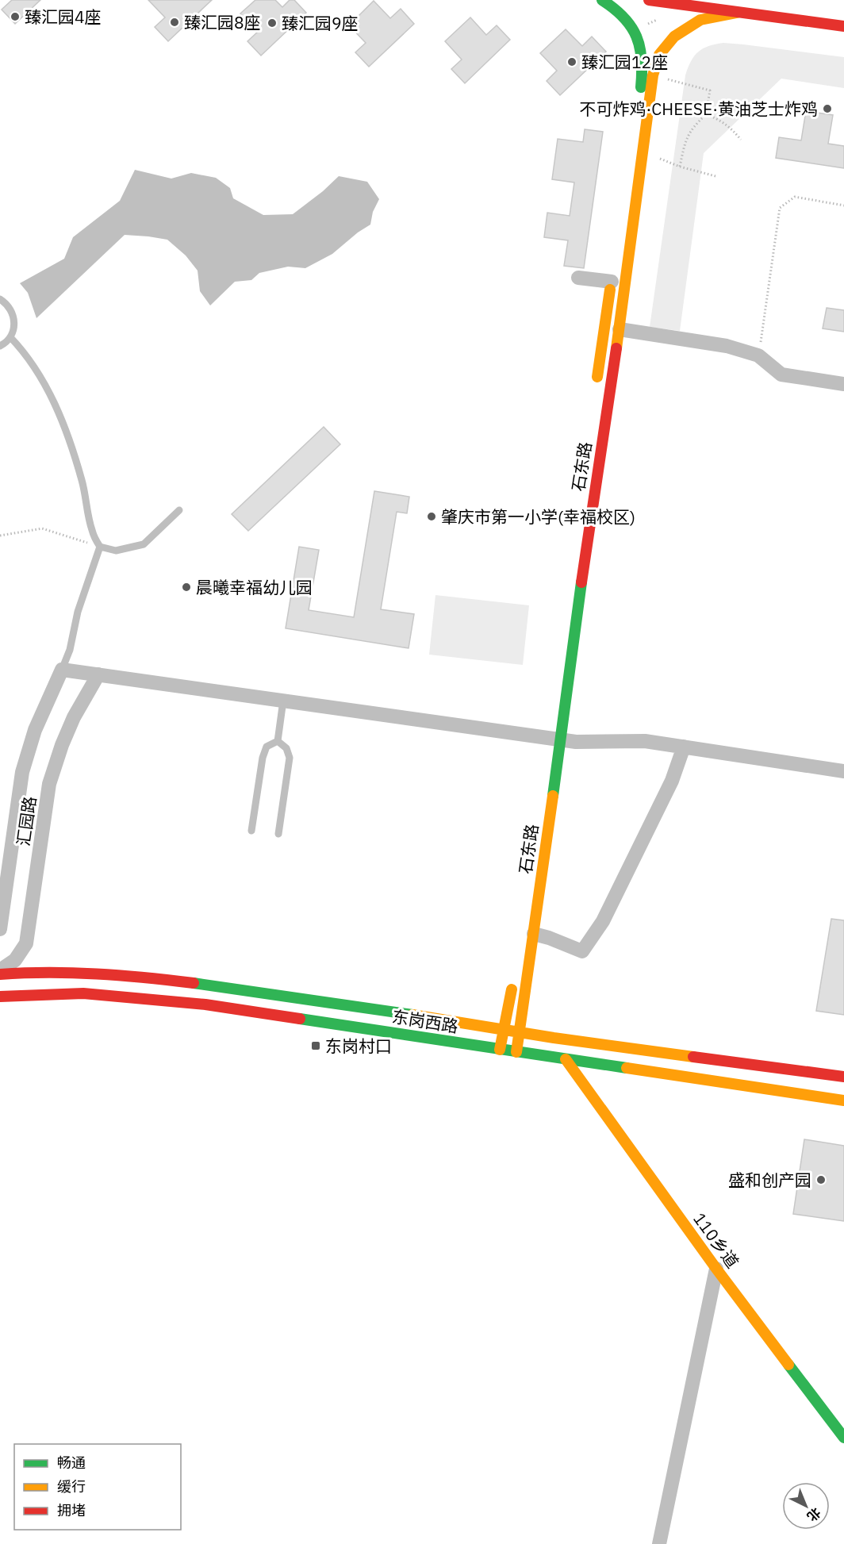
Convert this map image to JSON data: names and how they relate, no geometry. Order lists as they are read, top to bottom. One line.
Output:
{"streets":{"street":["石东路","汇园路","东岗西路","110乡道"]},"crossings":[["石东路","东岗西路"],["东岗西路","110乡道"]],"places":{"other":["臻汇园4座","臻汇园8座","臻汇园9座","臻汇园12座","不可炸鸡·CHEESE·黄油芝士炸鸡","肇庆市第一小学(幸福校区)","晨曦幸福幼儿园","盛和创产园"],"transit":["东岗村口"]},"legend":["畅通","缓行","拥堵"],"north":"bottom right"}
